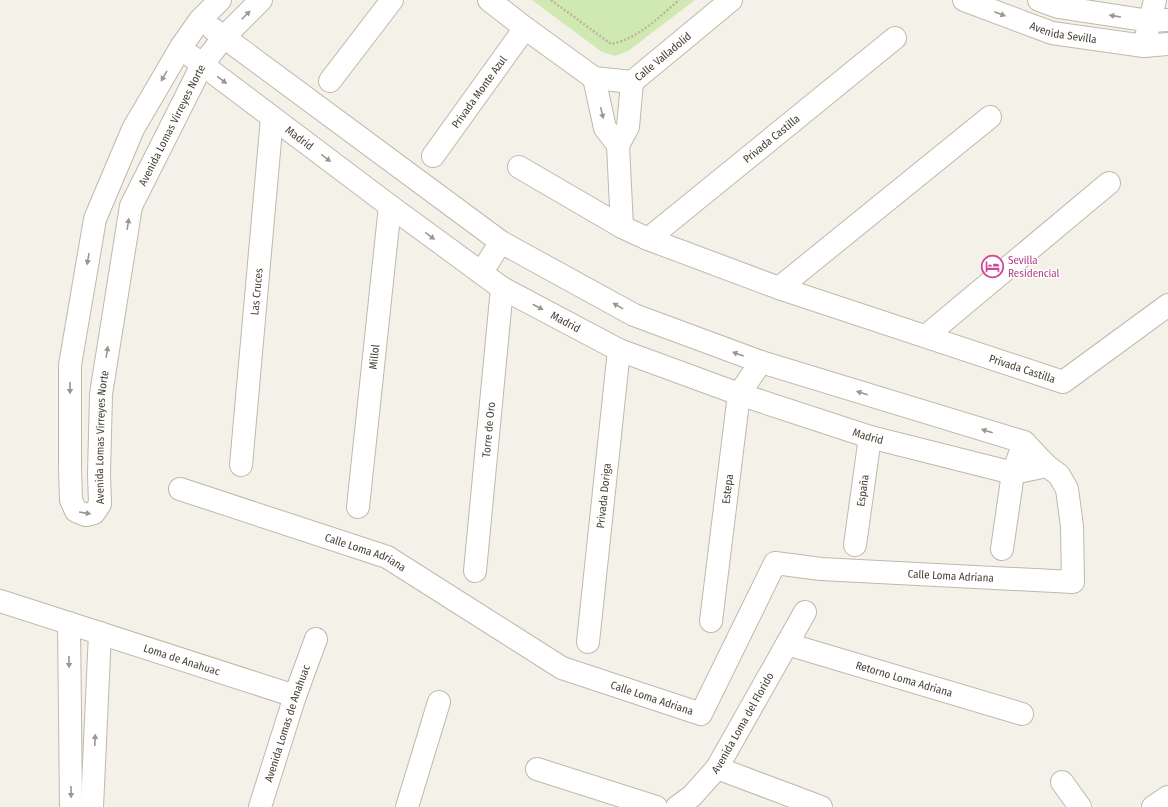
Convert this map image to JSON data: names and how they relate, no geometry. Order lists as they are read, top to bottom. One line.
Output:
{"streets":{"street":["Avenida Sevilla","Calle Valladolid","Privada Monte Azul","Avenida Lomas Virreyes Norte","Madrid","Privada Castilla","Las Cruces","Millol","Torre de Oro","Estepa","España","Privada Doriga","Calle Loma Adriana","Loma de Anahuac","Retorno Loma Adriana","Avenida Loma del Florido","Avenida Lomas de Anahuac"]},"crossings":[["Calle Valladolid","Privada Monte Azul"],["Avenida Lomas Virreyes Norte","Madrid"],["Madrid","Las Cruces"],["Madrid","Millol"],["Madrid","Torre de Oro"],["Madrid","Estepa"],["Madrid","España"],["Madrid","Privada Doriga"],["Loma de Anahuac","Avenida Lomas de Anahuac"],["Retorno Loma Adriana","Avenida Loma del Florido"]],"places":{"hotel":["Sevilla Residencial"]}}
